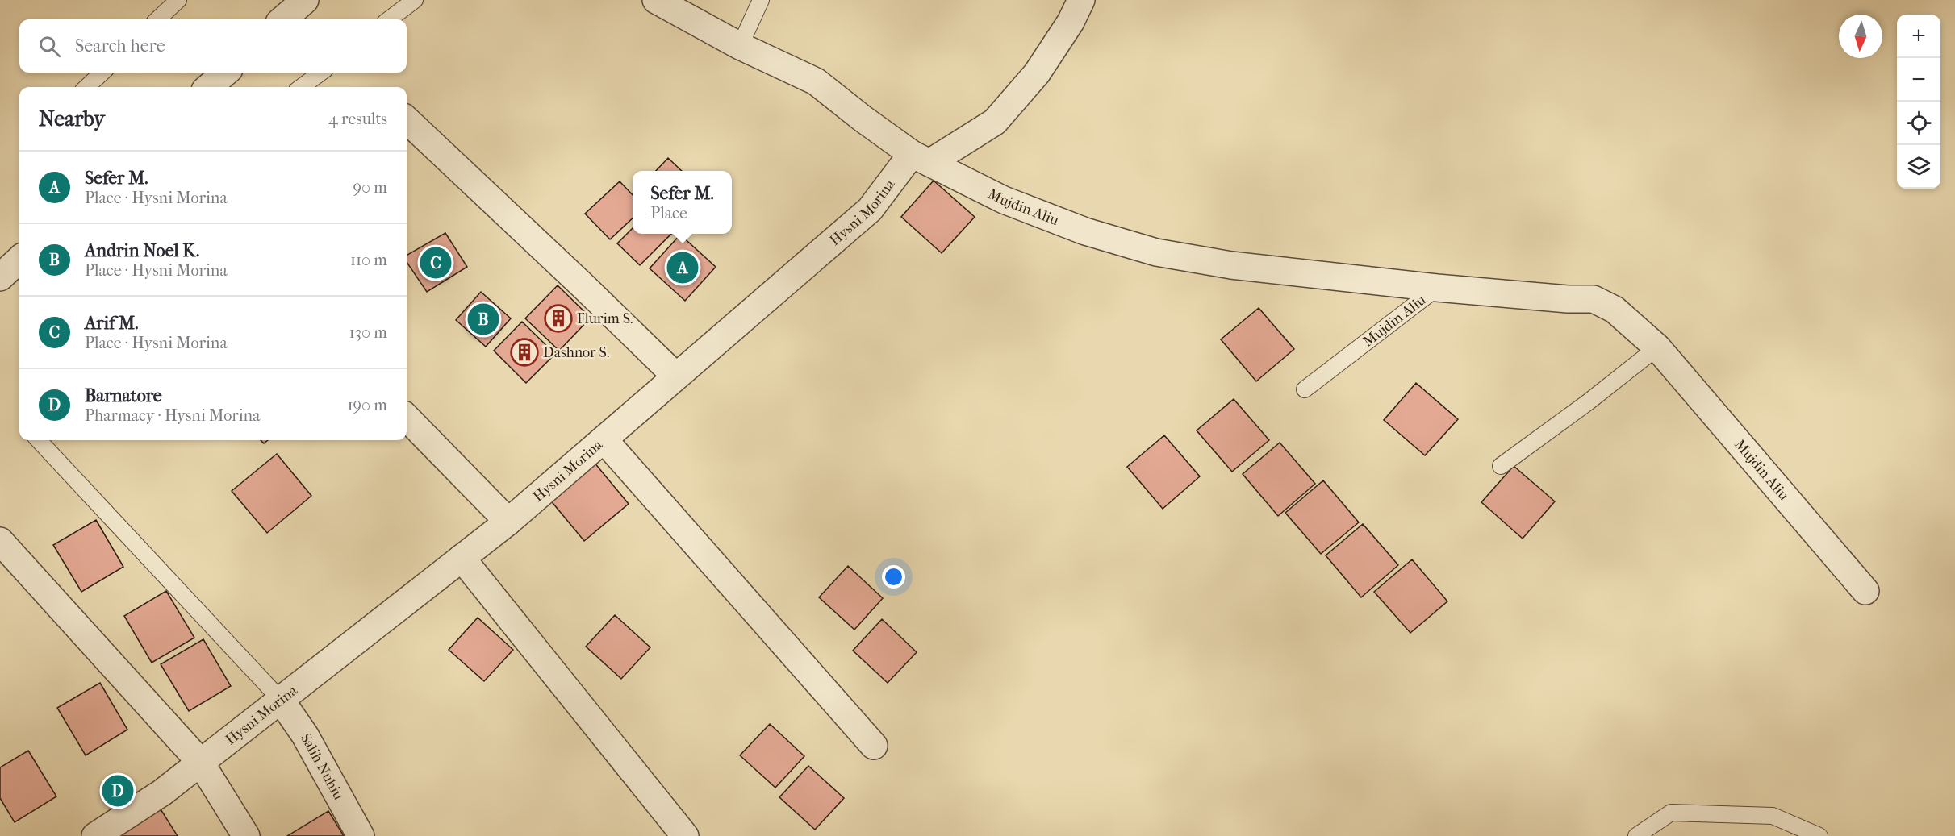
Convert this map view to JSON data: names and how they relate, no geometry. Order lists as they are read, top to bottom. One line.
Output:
{"streets":{"street":["Mujdin Aliu","Hysni Morina","Salih Nuhiu"]},"crossings":[["Mujdin Aliu","Hysni Morina"],["Hysni Morina","Salih Nuhiu"]],"places":{"building":["Flurim S.","Dashnor S."]},"north":"bottom","page":{"map_buttons":["+","−"],"search":"Search here","heading":["Nearby","4 results"],"list":[{"mark":"A","name":"Sefer M.","note":"Place · Hysni Morina","value":"90 m"},{"mark":"B","name":"Andrin Noel K.","note":"Place · Hysni Morina","value":"110 m"},{"mark":"C","name":"Arif M.","note":"Place · Hysni Morina","value":"130 m"},{"mark":"D","name":"Barnatore","note":"Pharmacy · Hysni Morina","value":"190 m"}],"popup":["Sefer M.","Place"],"pins":["C","A","B","D"]}}
